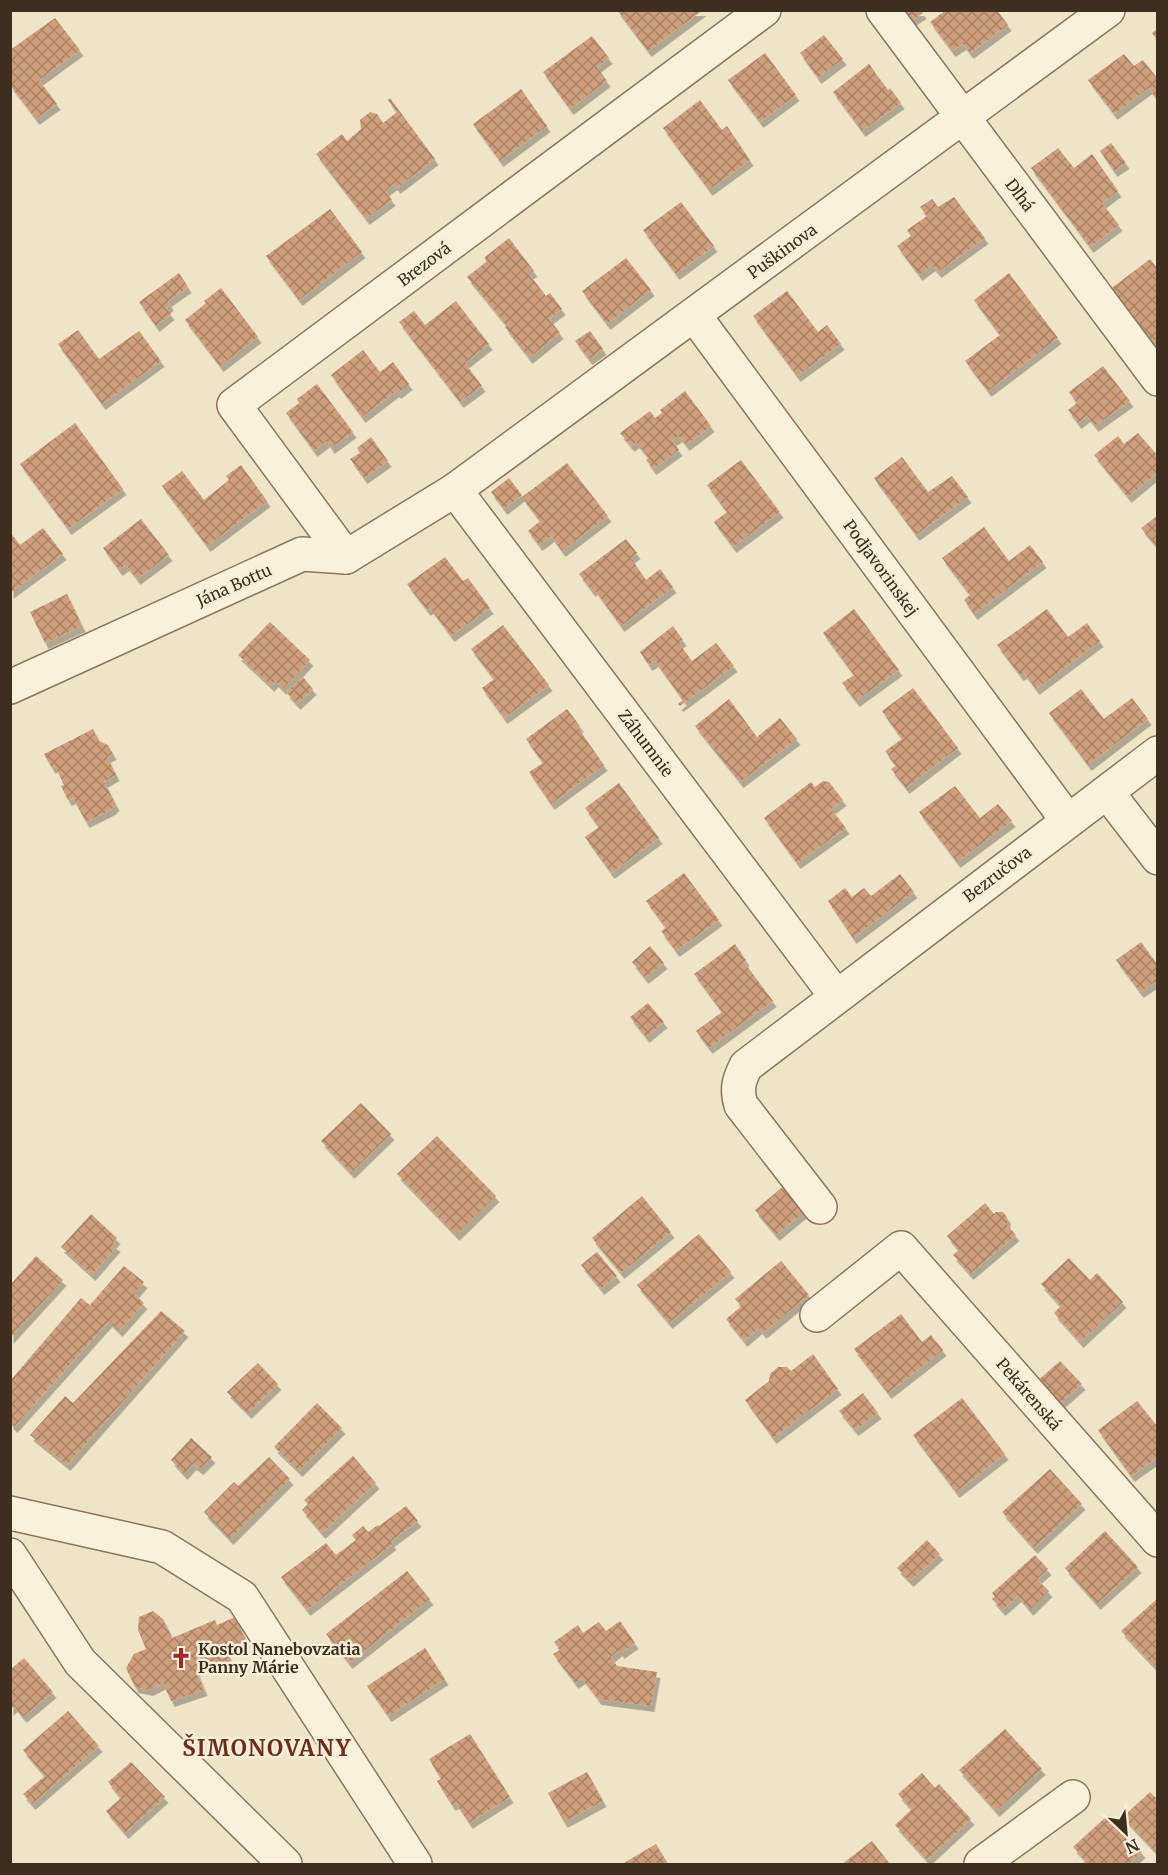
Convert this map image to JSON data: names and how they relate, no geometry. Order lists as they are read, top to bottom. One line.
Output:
{"streets":{"street":["Dlhá","Puškinova","Brezová","Podjavorinskej","Jána Bottu","Záhumnie","Bezručova","Pekárenská"]},"crossings":[["Dlhá","Puškinova"],["Puškinova","Podjavorinskej"],["Puškinova","Záhumnie"],["Brezová","Jána Bottu"],["Podjavorinskej","Bezručova"],["Záhumnie","Bezručova"]],"districts":["ŠIMONOVANY"],"places":{"church":["Kostol Nanebovzatia Panny Márie"]},"north":"bottom right"}
